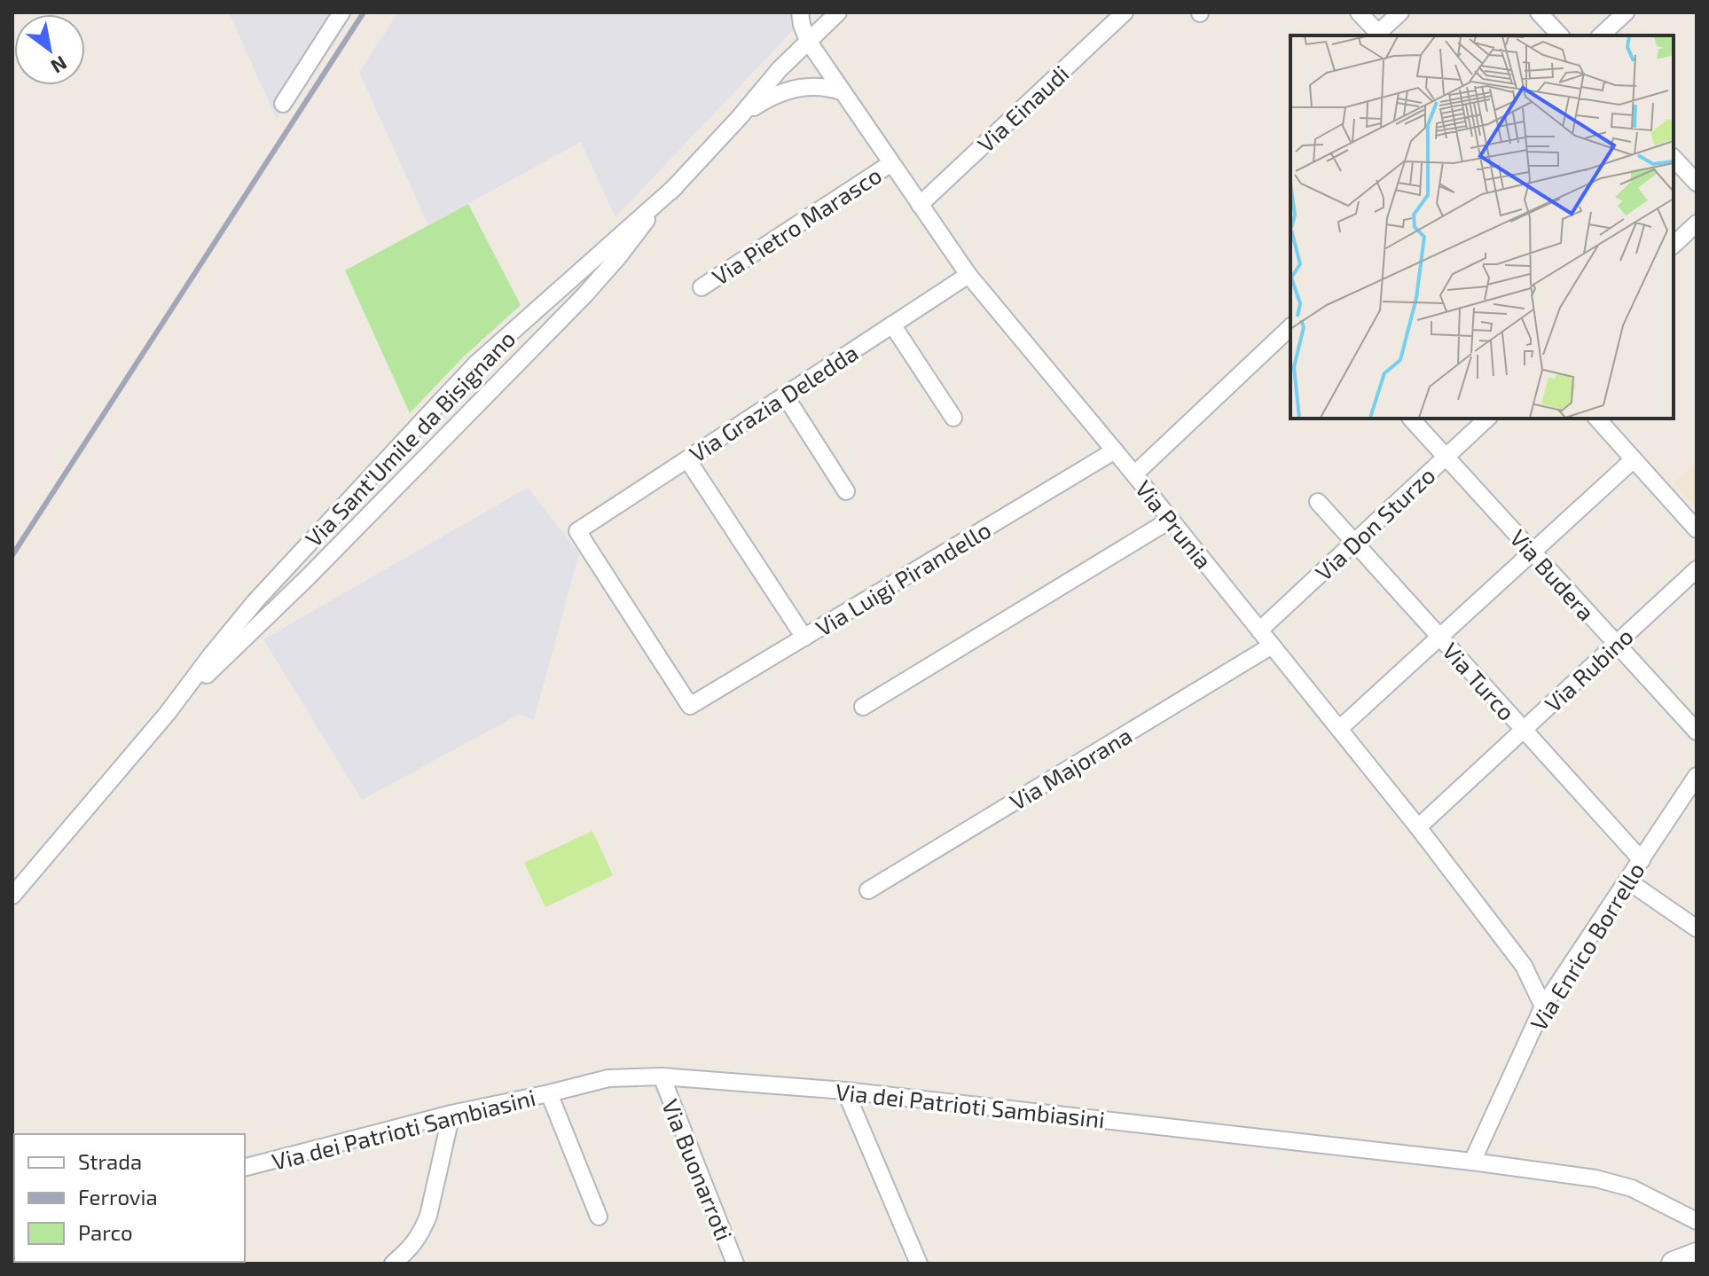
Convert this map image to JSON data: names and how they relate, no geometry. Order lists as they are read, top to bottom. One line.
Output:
{"streets":{"street":["Via Einaudi","Via Pietro Marasco","Via Grazia Deledda","Via Sant'Umile da Bisignano","Via Don Sturzo","Via Prunia","Via Budera","Via Luigi Pirandello","Via Rubino","Via Turco","Via Majorana","Via Enrico Borrello","Via dei Patrioti Sambiasini","Via Buonarroti"]},"crossings":[["Via Einaudi","Via Prunia"],["Via Pietro Marasco","Via Prunia"],["Via Grazia Deledda","Via Prunia"],["Via Grazia Deledda","Via Luigi Pirandello"],["Via Don Sturzo","Via Prunia"],["Via Don Sturzo","Via Budera"],["Via Don Sturzo","Via Turco"],["Via Prunia","Via Luigi Pirandello"],["Via Prunia","Via Rubino"],["Via Prunia","Via Majorana"],["Via Prunia","Via Enrico Borrello"],["Via Budera","Via Rubino"],["Via Rubino","Via Turco"],["Via Turco","Via Enrico Borrello"],["Via Enrico Borrello","Via dei Patrioti Sambiasini"],["Via dei Patrioti Sambiasini","Via Buonarroti"]],"legend":["Strada","Ferrovia","Parco"],"north":"bottom right"}
